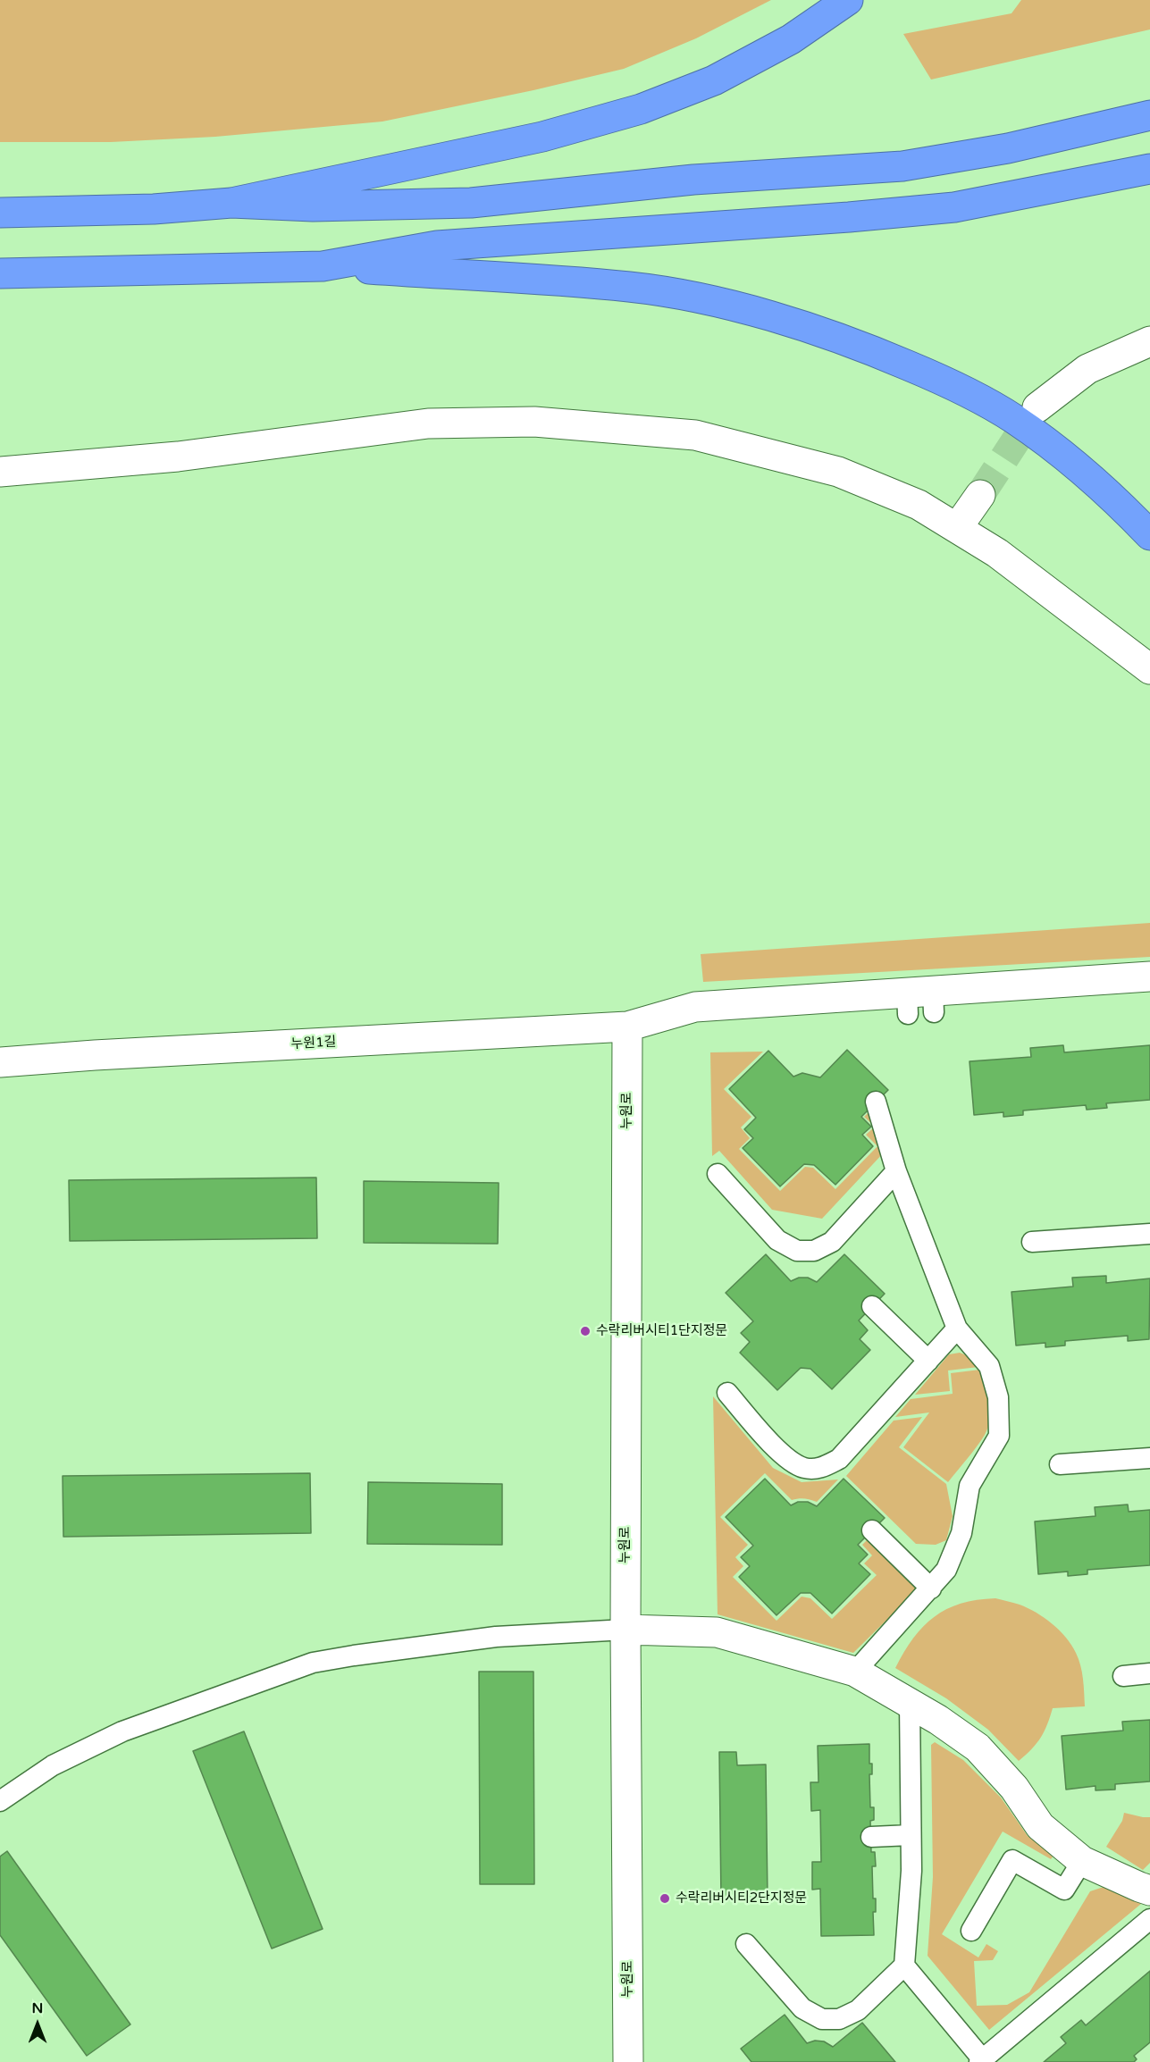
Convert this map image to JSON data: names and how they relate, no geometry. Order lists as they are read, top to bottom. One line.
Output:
{"streets":{"street":["누원1길","누원로"]},"crossings":[["누원1길","누원로"]],"places":["수락리버시티1단지정문","수락리버시티2단지정문"],"north":"top"}
